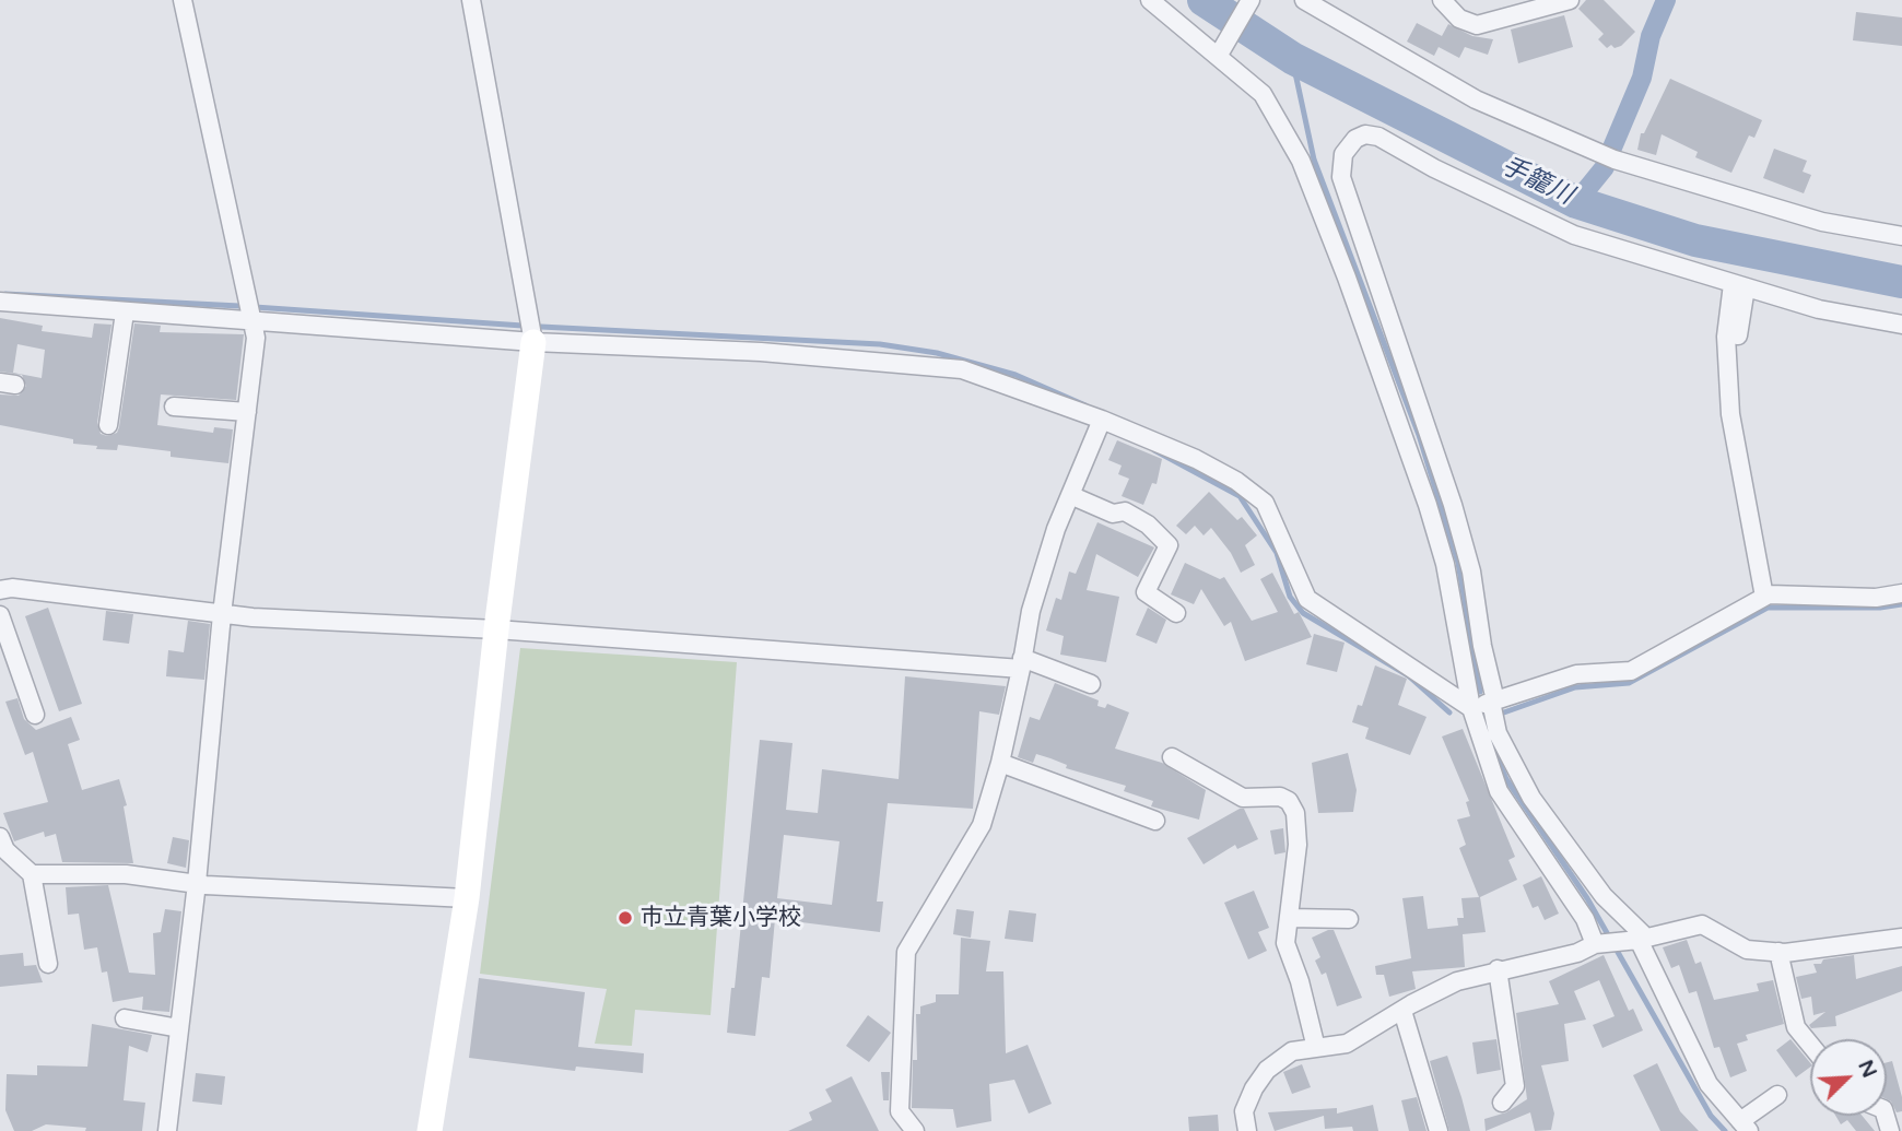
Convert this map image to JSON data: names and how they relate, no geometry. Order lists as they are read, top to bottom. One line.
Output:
{"water":["手籠川"],"places":["市立青葉小学校"],"north":"top right"}
